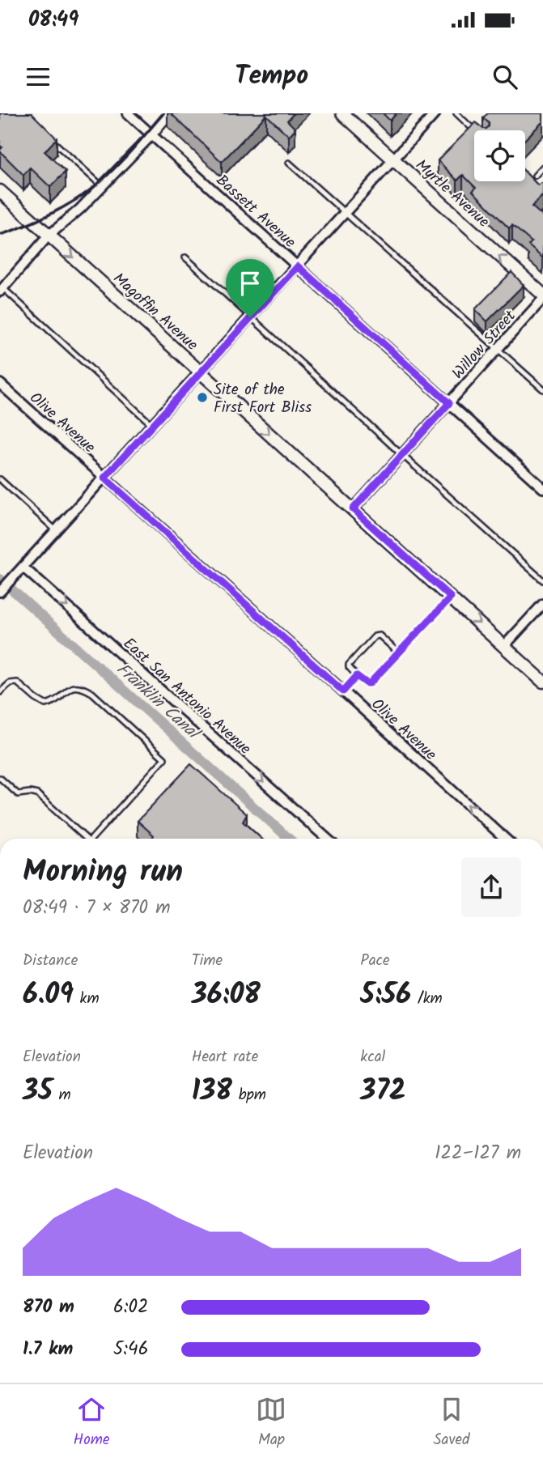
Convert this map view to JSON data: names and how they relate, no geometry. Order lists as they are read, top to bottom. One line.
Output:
{"streets":{"street":["Myrtle Avenue","Bassett Avenue","Magoffin Avenue","Willow Street","Olive Avenue","East San Antonio Avenue"]},"crossings":[["Myrtle Avenue","Willow Street"],["Bassett Avenue","Willow Street"],["Magoffin Avenue","Willow Street"]],"one_way":["Myrtle Avenue","Magoffin Avenue","East San Antonio Avenue"],"water":["Franklin Canal"],"places":["Site of the First Fort Bliss"],"page":{"status":"08:49","header":"Tempo","heading":["Morning run","08:49 · 7 × 870 m"],"stats":[["Distance","6.09 km"],["Time","36:08"],["Pace","5:56 /km"],["Elevation","35 m"],["Heart rate","138 bpm"],["kcal","372"]],"chart":["Elevation","122–127 m"],"list":[{"name":"870 m","note":"6:02"},{"name":"1.7 km","note":"5:46"}],"tabs":["Home","Map","Saved"]}}
